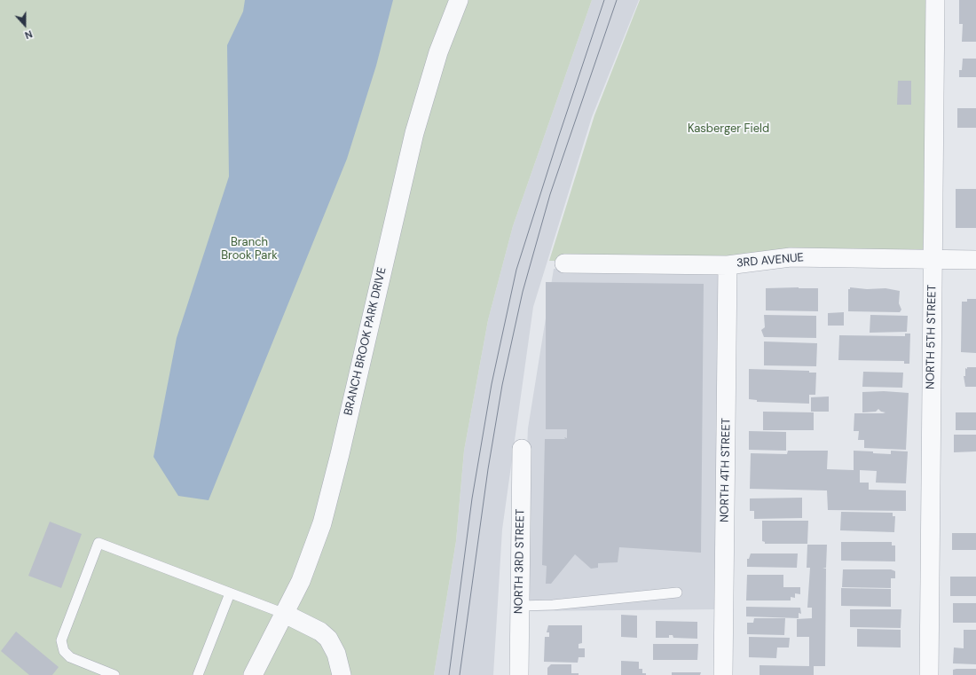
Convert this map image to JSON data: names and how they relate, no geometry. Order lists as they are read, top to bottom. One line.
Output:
{"streets":{"street":["3RD AVENUE","NORTH 5TH STREET","BRANCH BROOK PARK DRIVE","NORTH 4TH STREET","NORTH 3RD STREET"]},"crossings":[["3RD AVENUE","NORTH 5TH STREET"],["3RD AVENUE","NORTH 4TH STREET"]],"parks":["Kasberger Field","Branch Brook Park"],"north":"bottom"}
